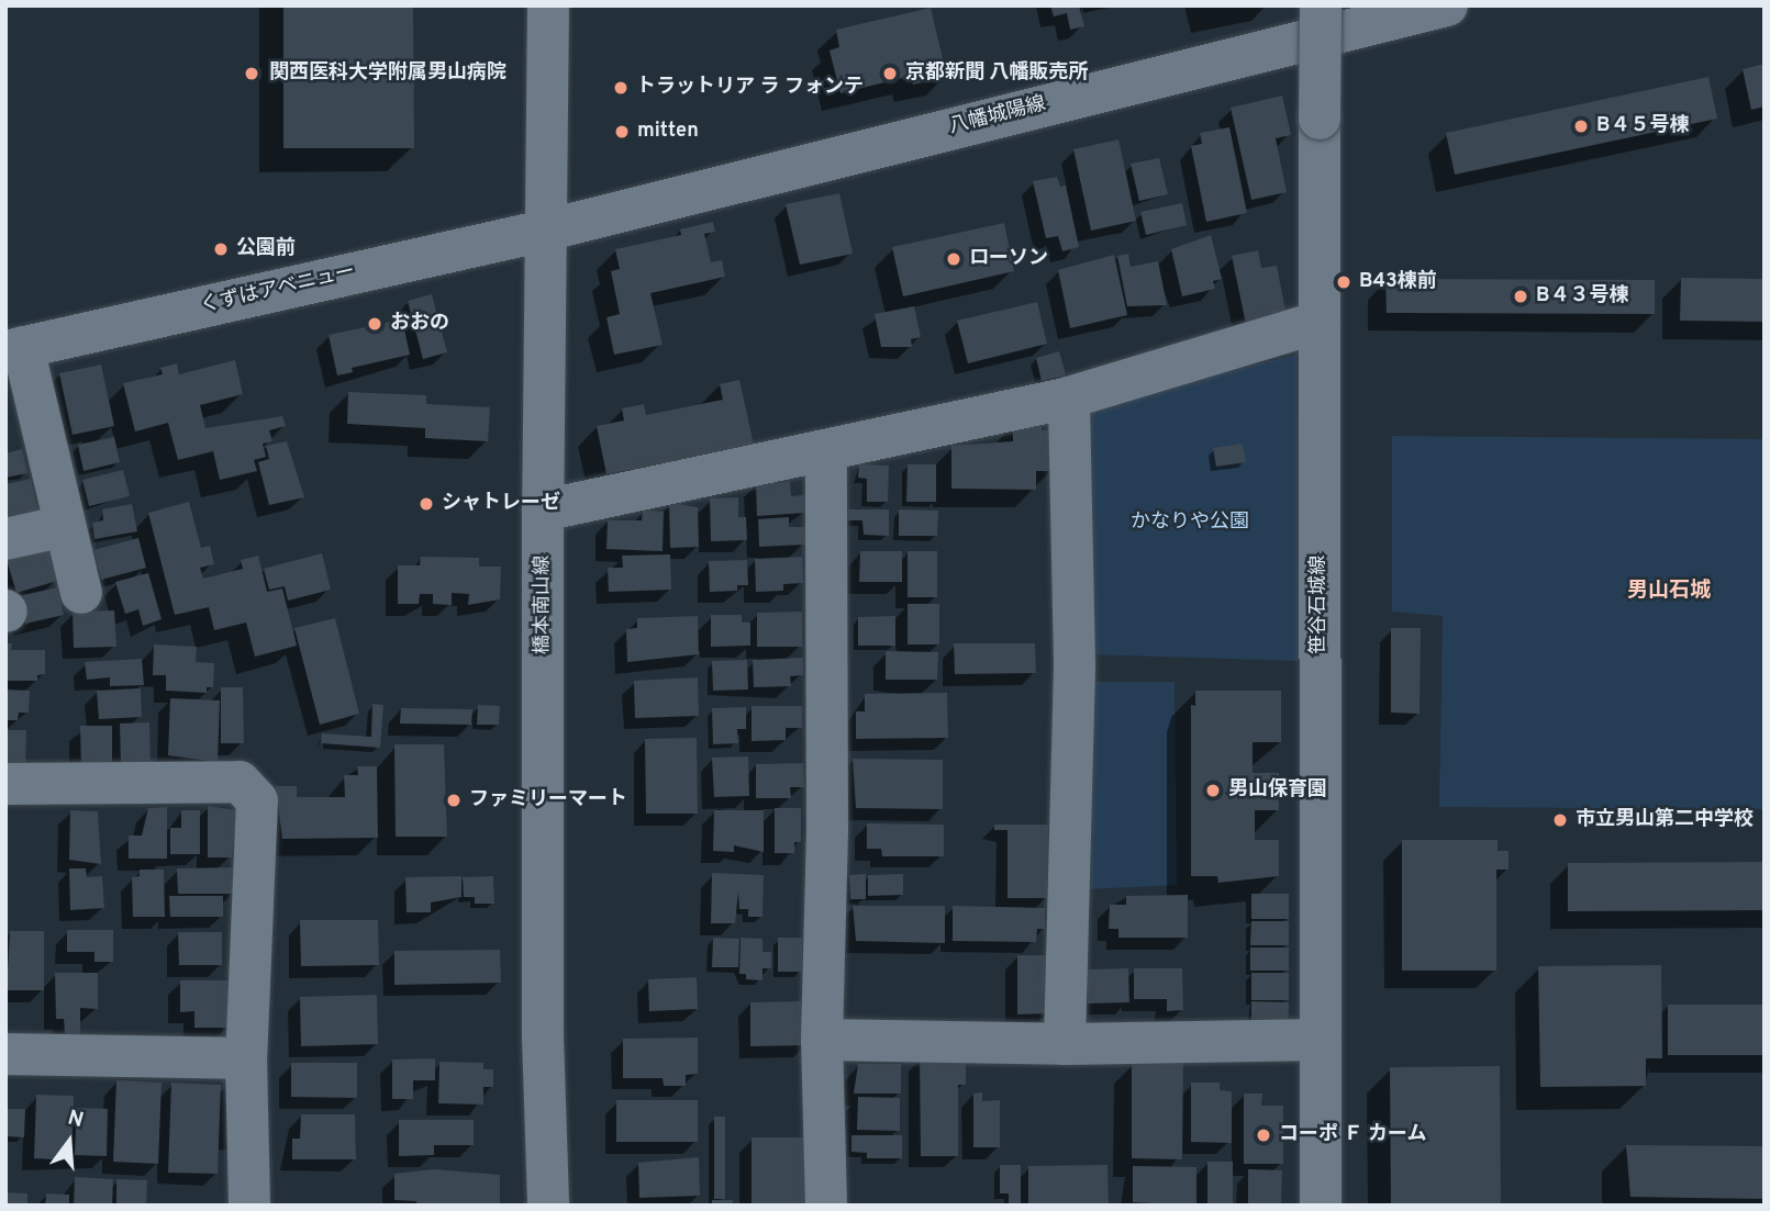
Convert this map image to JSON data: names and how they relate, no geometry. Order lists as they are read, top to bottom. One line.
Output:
{"streets":{"street":["八幡城陽線","くずはアベニュー","橋本南山線","笹谷石城線"]},"crossings":[["八幡城陽線","くずはアベニュー"],["八幡城陽線","橋本南山線"],["くずはアベニュー","橋本南山線"]],"districts":["男山石城"],"parks":["かなりや公園"],"places":["関西医科大学附属男山病院","京都新聞 八幡販売所","トラットリア ラ フォンテ","B４５号棟","mitten","公園前","ローソン","B43棟前","B４３号棟","おおの","シャトレーゼ","男山保育園","ファミリーマート","市立男山第二中学校","コーポ Ｆ カーム"],"north":"top"}
